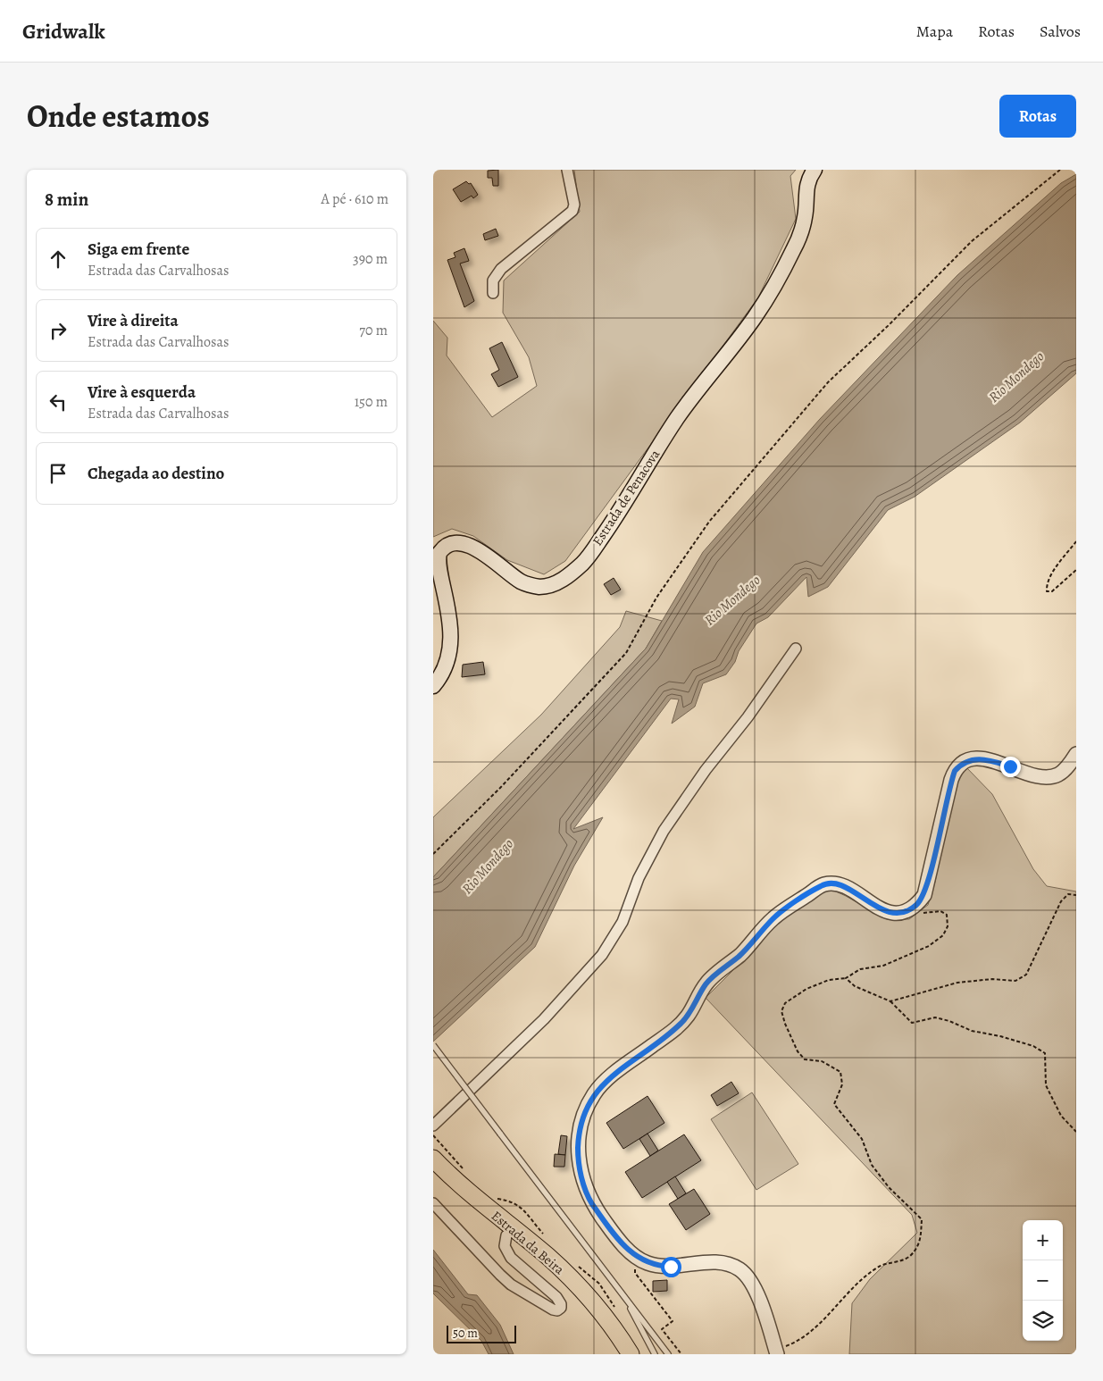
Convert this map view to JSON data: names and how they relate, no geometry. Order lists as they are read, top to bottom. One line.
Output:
{"streets":{"main road":["Estrada de Penacova","Estrada da Beira"]},"water":["Rio Mondego"],"scale_bar":"50 m","page":{"header":"Gridwalk","nav":["Mapa","Rotas","Salvos"],"title":"Onde estamos","buttons":"Rotas","heading":["8 min","A pé · 610 m"],"list":[["Siga em frente","Estrada das Carvalhosas","390 m"],["Vire à direita","Estrada das Carvalhosas","70 m"],["Vire à esquerda","Estrada das Carvalhosas","150 m"],"Chegada ao destino"],"map_buttons":["+","−"],"scale":"50 m"}}
